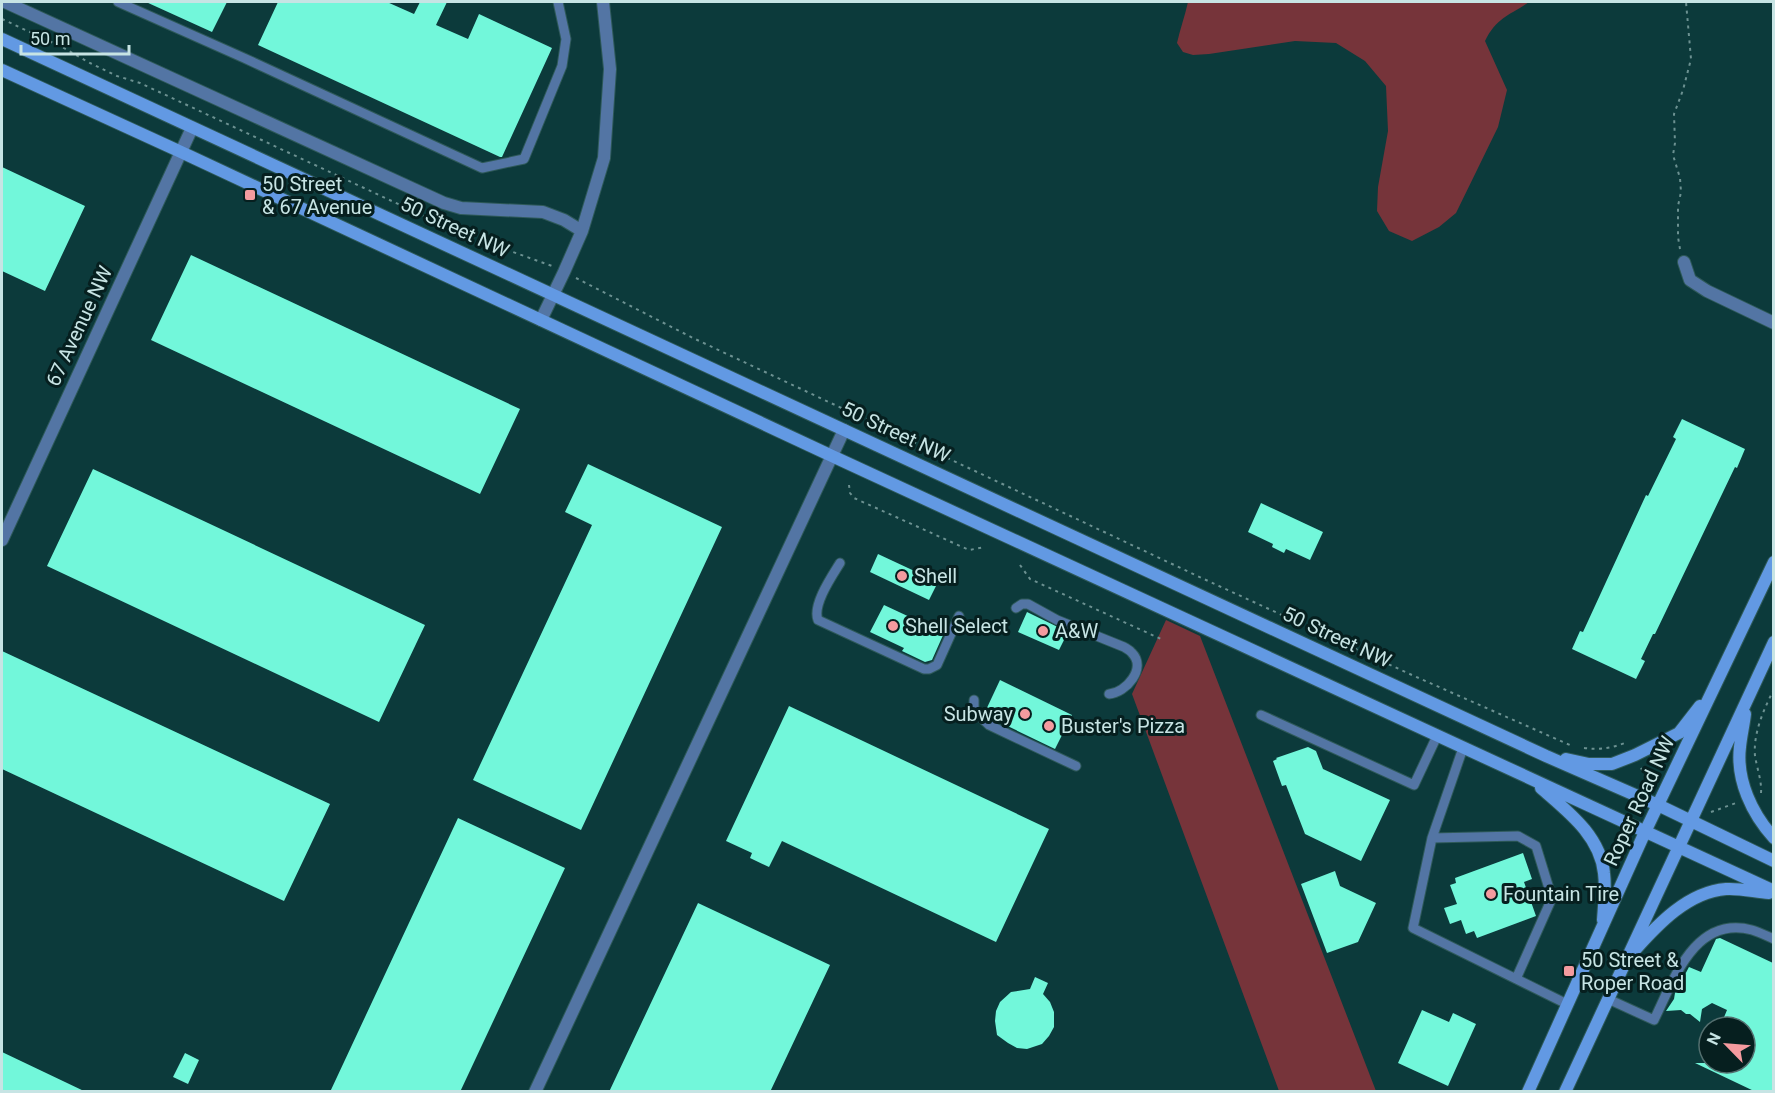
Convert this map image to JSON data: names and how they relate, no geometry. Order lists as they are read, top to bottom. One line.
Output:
{"streets":{"main road":["50 Street NW","Roper Road NW"],"street":["67 Avenue NW"]},"crossings":[["50 Street NW","67 Avenue NW"],["50 Street NW","Roper Road NW"]],"places":{"transit":["50 Street & 67 Avenue","50 Street & Roper Road"],"other":["Shell","Shell Select","A&W","Subway","Buster's Pizza","Fountain Tire"]},"scale_bar":"50 m","north":"top left"}
